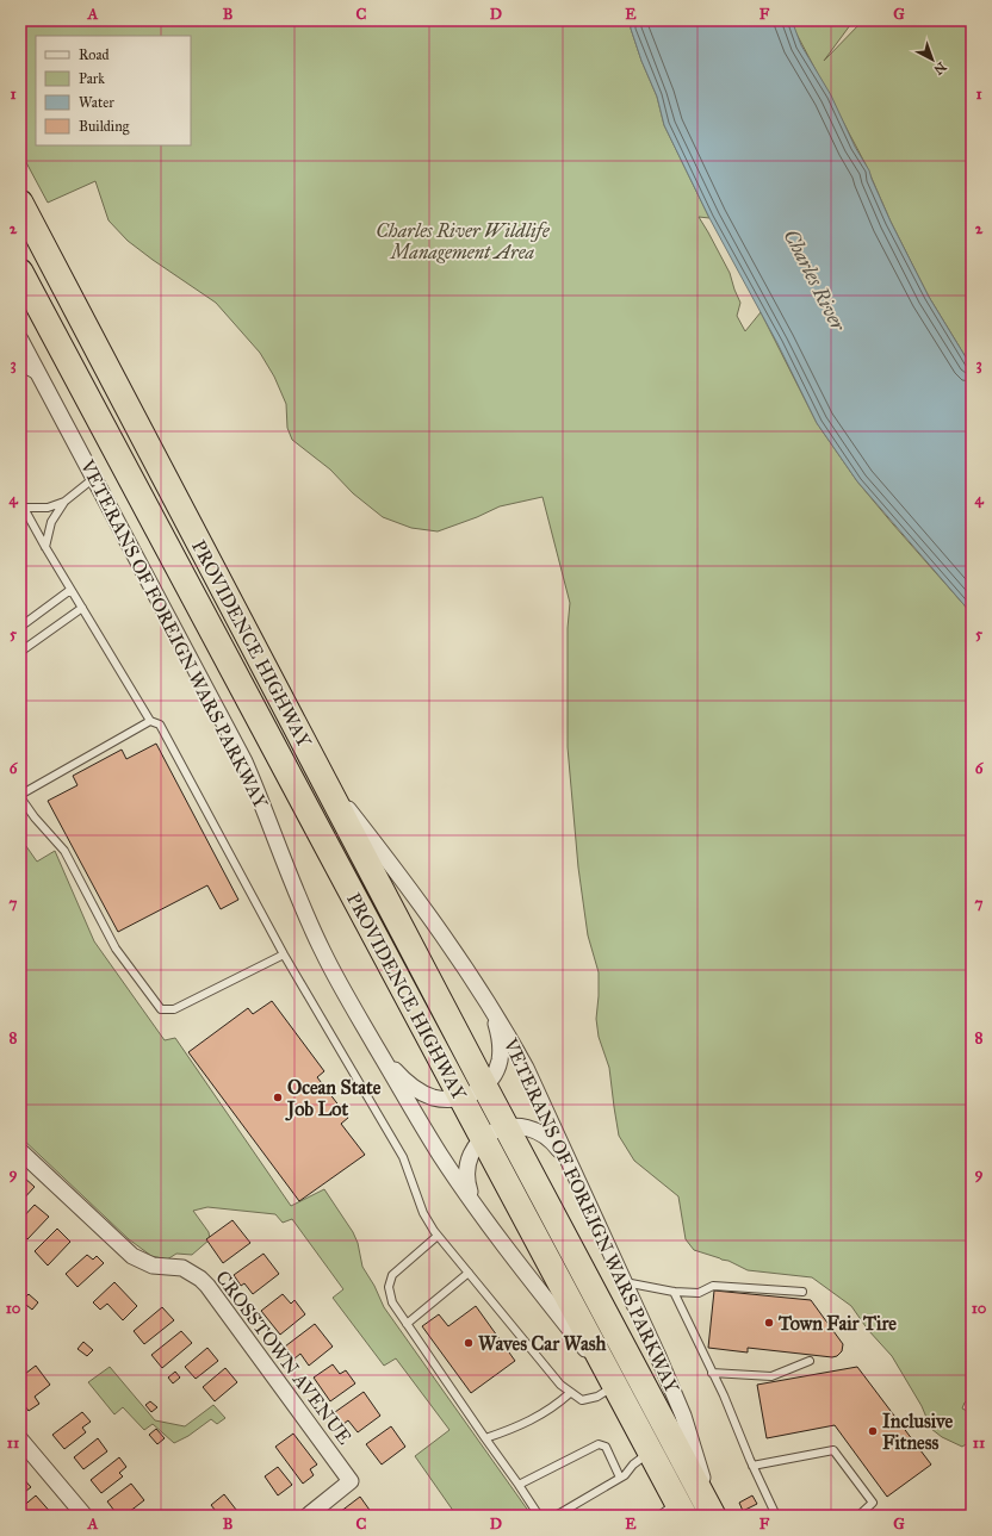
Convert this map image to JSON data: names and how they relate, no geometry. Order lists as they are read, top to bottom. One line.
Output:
{"streets":{"highway":["VETERANS OF FOREIGN WARS PARKWAY","PROVIDENCE HIGHWAY"],"street":["CROSSTOWN AVENUE"]},"crossings":[["VETERANS OF FOREIGN WARS PARKWAY","PROVIDENCE HIGHWAY"]],"water":["Charles River"],"parks":["Charles River Wildlife Management Area"],"places":["Ocean State Job Lot","Town Fair Tire","Waves Car Wash","Inclusive Fitness"],"legend":["Road","Park","Water","Building"],"north":"bottom right","grid":{"columns":["A","B","C","D","E","F","G"],"rows":["1","2","3","4","5","6","7","8","9","10","11"]}}
